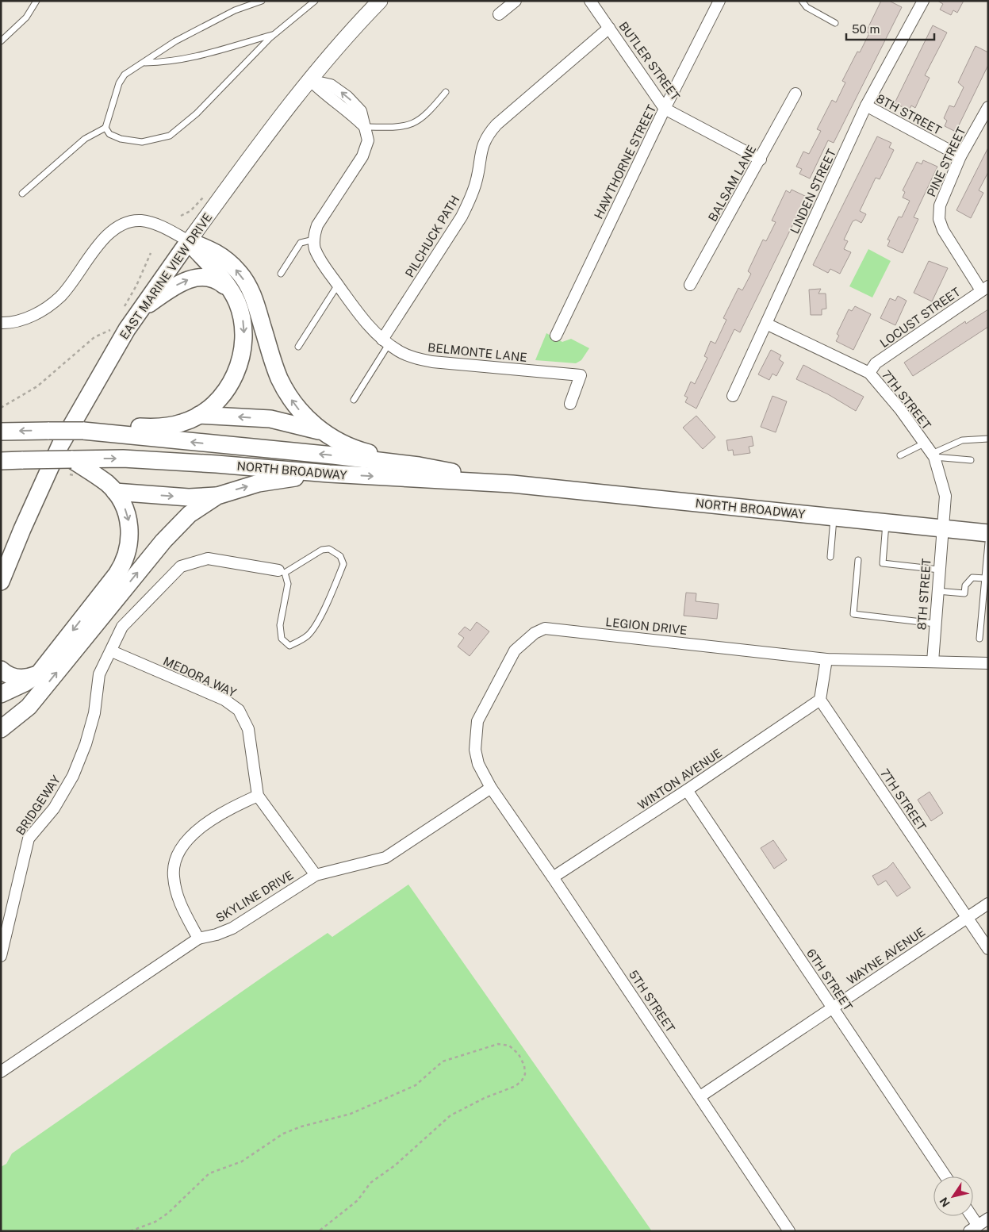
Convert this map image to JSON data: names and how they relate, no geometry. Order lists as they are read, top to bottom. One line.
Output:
{"streets":{"main road":["EAST MARINE VIEW DRIVE","NORTH BROADWAY"],"street":["BUTLER STREET","8TH STREET","HAWTHORNE STREET","PINE STREET","BALSAM LANE","LINDEN STREET","PILCHUCK PATH","LOCUST STREET","BELMONTE LANE","7TH STREET","LEGION DRIVE","MEDORA WAY","WINTON AVENUE","BRIDGEWAY","SKYLINE DRIVE","WAYNE AVENUE","6TH STREET","5TH STREET"]},"crossings":[["BUTLER STREET","HAWTHORNE STREET"],["BUTLER STREET","BALSAM LANE"],["BUTLER STREET","PILCHUCK PATH"],["8TH STREET","PINE STREET"],["8TH STREET","LINDEN STREET"],["8TH STREET","7TH STREET"],["8TH STREET","NORTH BROADWAY"],["8TH STREET","LEGION DRIVE"],["PINE STREET","LOCUST STREET"],["LINDEN STREET","7TH STREET"],["PILCHUCK PATH","BELMONTE LANE"],["LOCUST STREET","7TH STREET"],["7TH STREET","NORTH BROADWAY"],["7TH STREET","WINTON AVENUE"],["7TH STREET","WAYNE AVENUE"],["LEGION DRIVE","SKYLINE DRIVE"],["LEGION DRIVE","5TH STREET"],["MEDORA WAY","BRIDGEWAY"],["MEDORA WAY","SKYLINE DRIVE"],["WINTON AVENUE","6TH STREET"],["WINTON AVENUE","5TH STREET"],["SKYLINE DRIVE","5TH STREET"],["WAYNE AVENUE","6TH STREET"],["WAYNE AVENUE","5TH STREET"]],"scale_bar":"50 m","north":"bottom left"}
